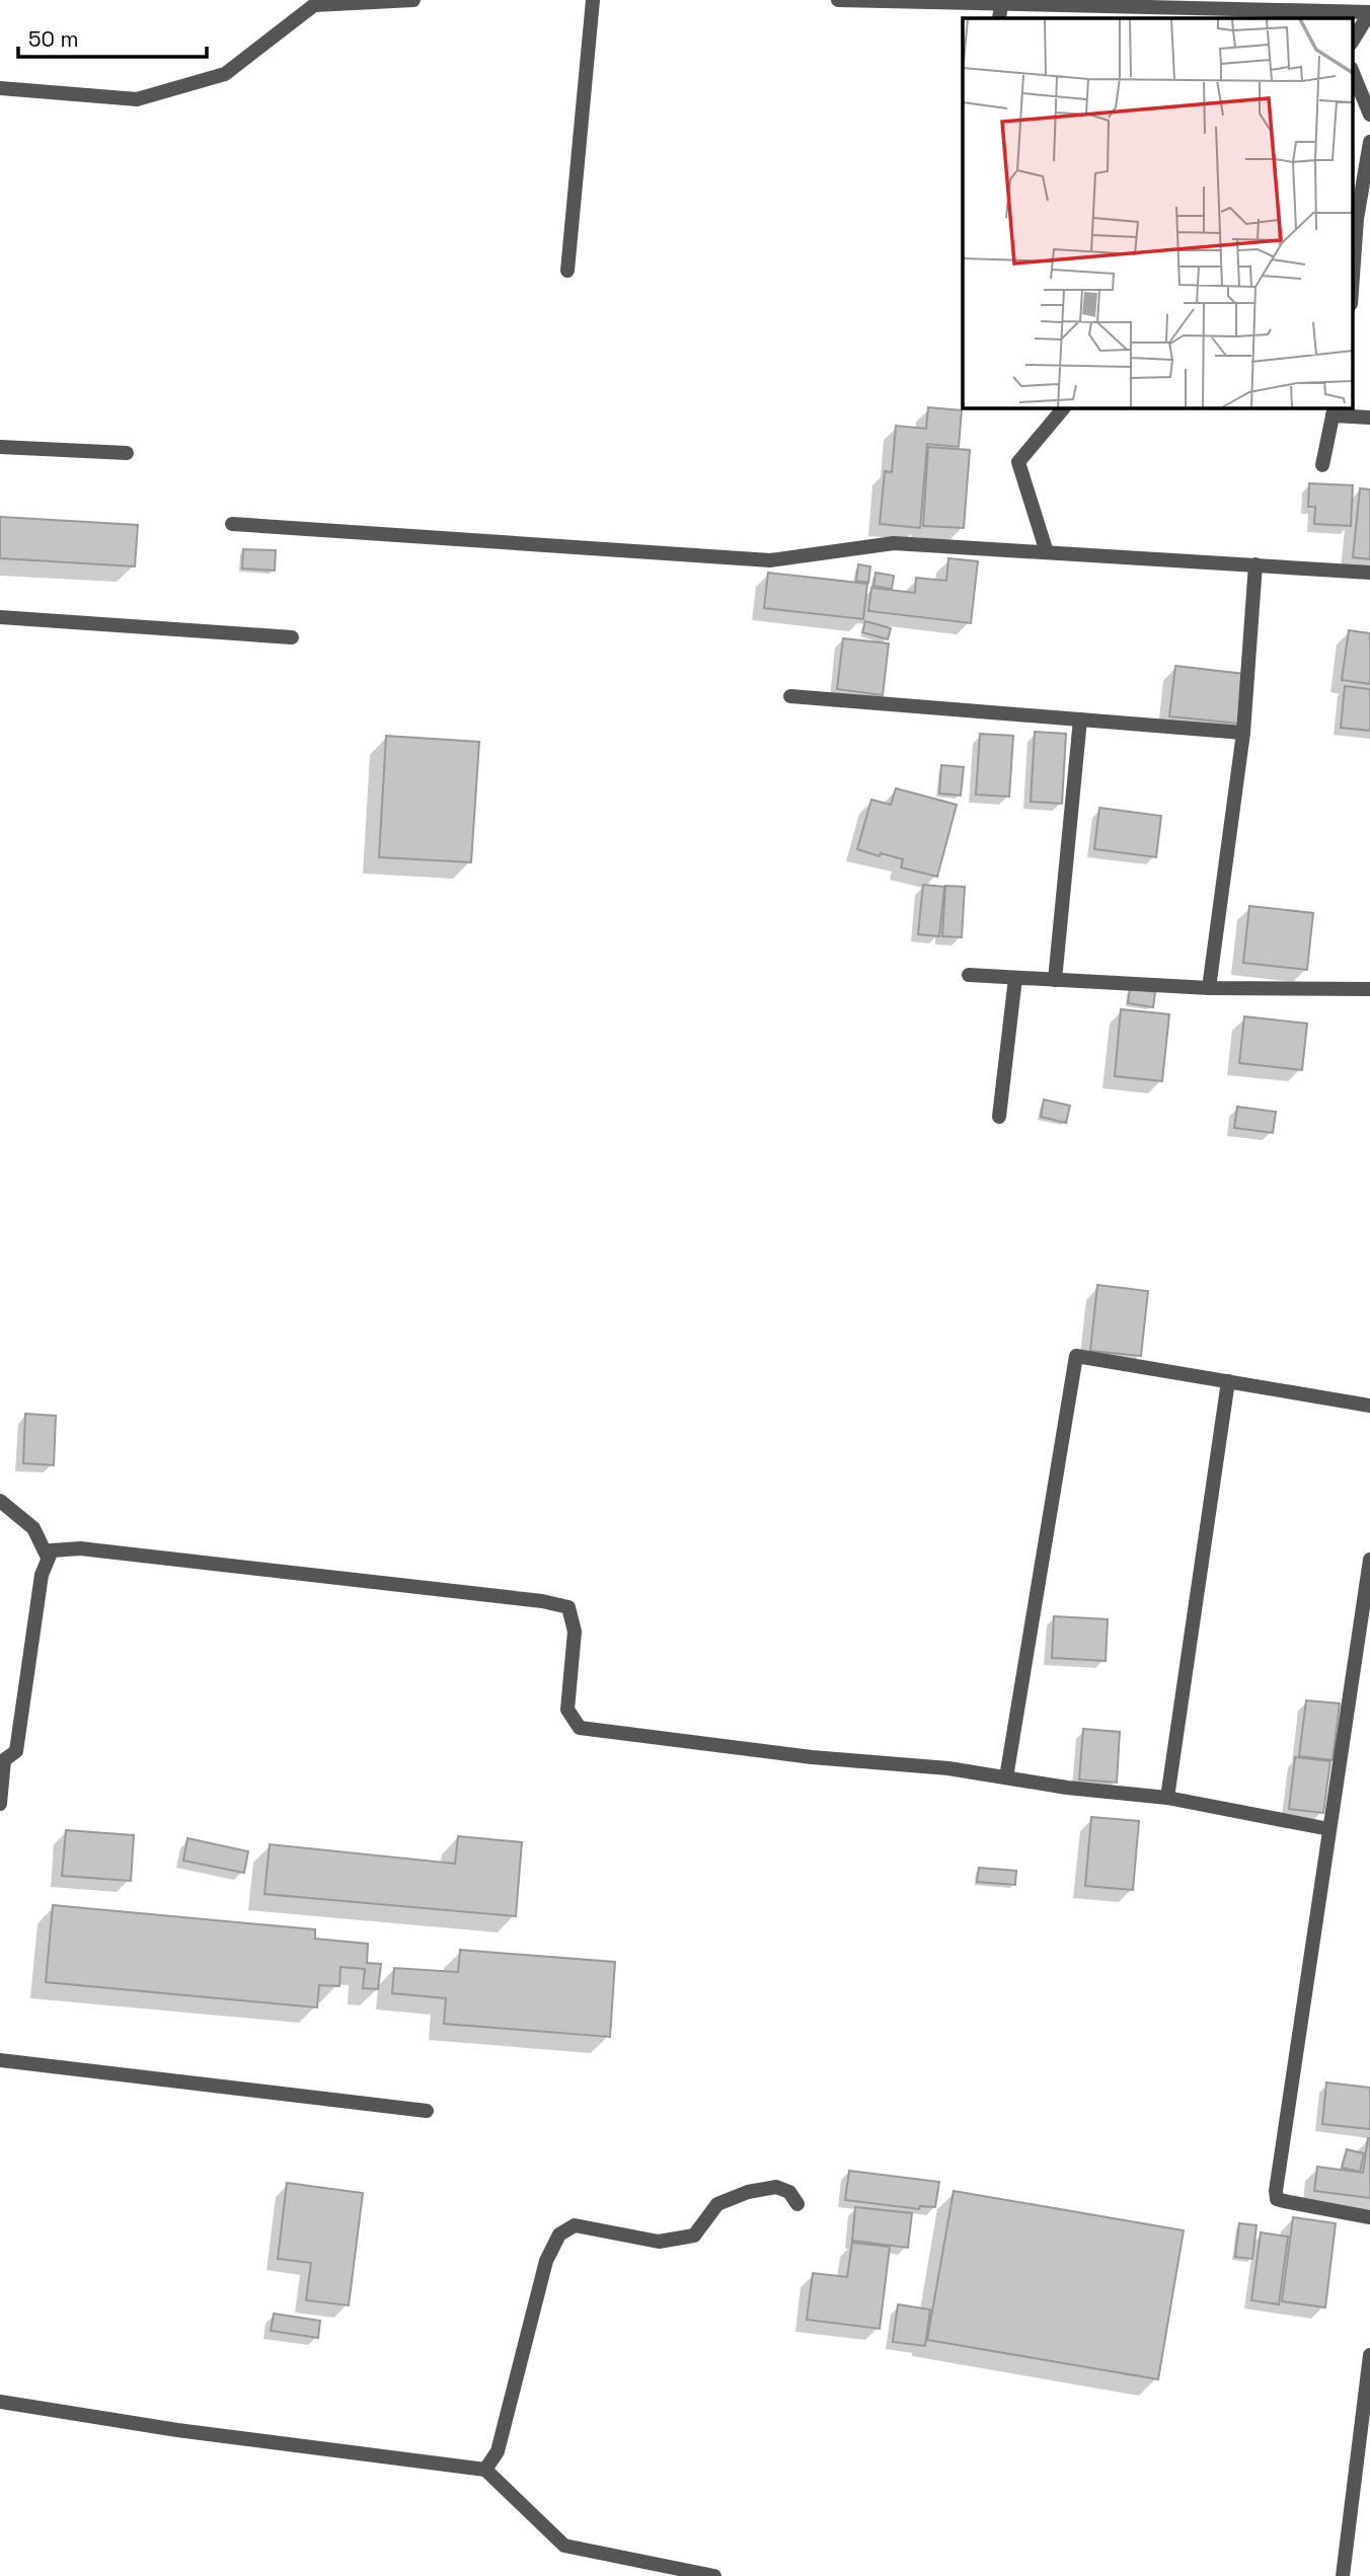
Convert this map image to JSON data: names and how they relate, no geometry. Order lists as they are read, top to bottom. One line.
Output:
{"scale_bar":"50 m"}
